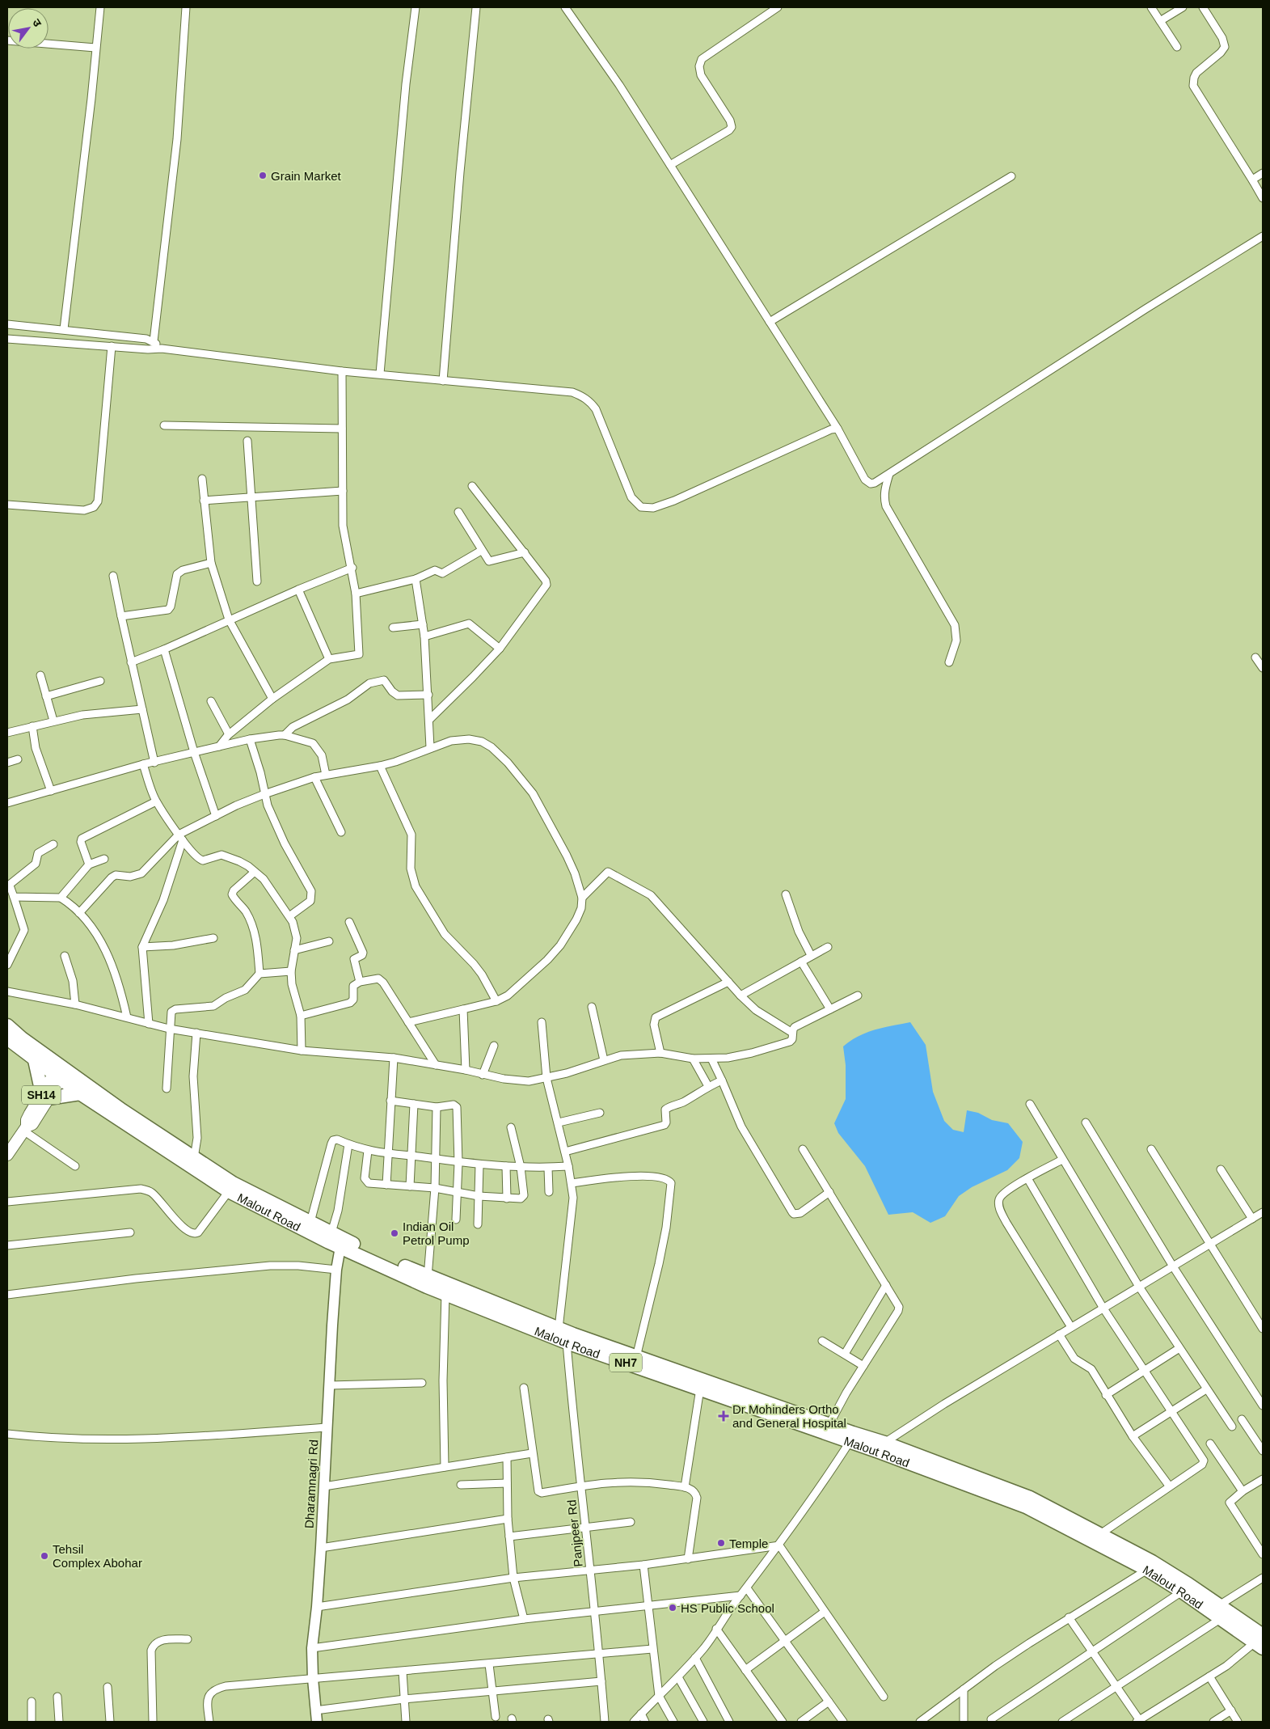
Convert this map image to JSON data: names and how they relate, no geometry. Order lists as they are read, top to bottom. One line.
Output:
{"streets":{"highway":["Malout Road","NH7"],"main road":["SH14"],"street":["Dharamnagri Rd","Panjpeer Rd"]},"crossings":[["SH14","Malout Road"],["Malout Road","Dharamnagri Rd"],["Malout Road","Panjpeer Rd"]],"places":{"other":["Grain Market","Indian Oil Petrol Pump","Temple","Tehsil Complex Abohar","HS Public School"],"health":["Dr Mohinders Ortho and General Hospital"]},"north":"top right"}
